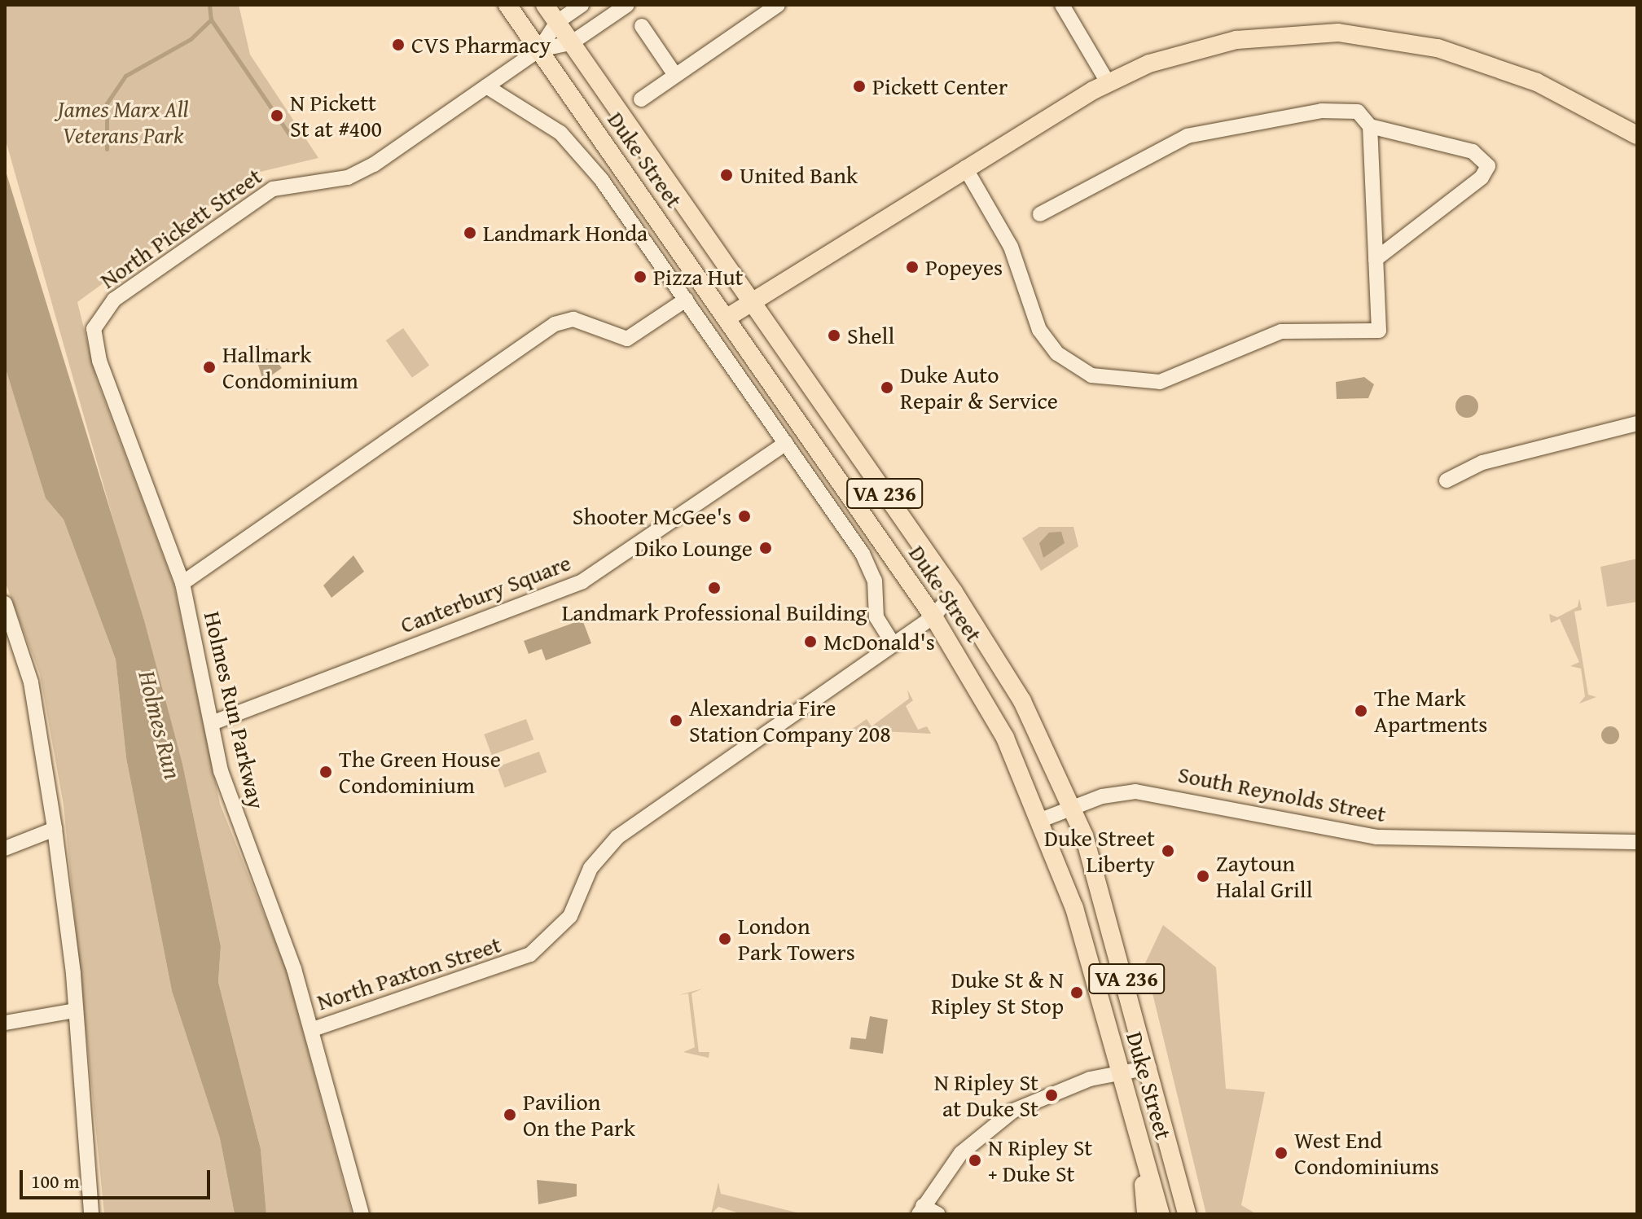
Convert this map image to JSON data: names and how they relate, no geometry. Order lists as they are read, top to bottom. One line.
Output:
{"streets":{"main road":["Duke Street","VA 236"],"street":["North Pickett Street","Canterbury Square","Holmes Run Parkway","South Reynolds Street","North Paxton Street"]},"crossings":[["Duke Street","North Pickett Street"],["Duke Street","Canterbury Square"],["Duke Street","South Reynolds Street"],["Duke Street","North Paxton Street"],["North Pickett Street","Holmes Run Parkway"],["Canterbury Square","Holmes Run Parkway"],["Holmes Run Parkway","North Paxton Street"]],"water":["Holmes Run"],"parks":["James Marx All Veterans Park"],"places":["CVS Pharmacy","Pickett Center","N Pickett St at #400","United Bank","Landmark Honda","Popeyes","Pizza Hut","Shell","Hallmark Condominium","Duke Auto Repair & Service","Shooter McGee's","Diko Lounge","Landmark Professional Building","McDonald's","The Mark Apartments","Alexandria Fire Station Company 208","The Green House Condominium","Duke Street Liberty","Zaytoun Halal Grill","London Park Towers","Duke St & N Ripley St Stop","N Ripley St at Duke St","Pavilion On the Park","West End Condominiums","N Ripley St + Duke St"],"scale_bar":"100 m"}
